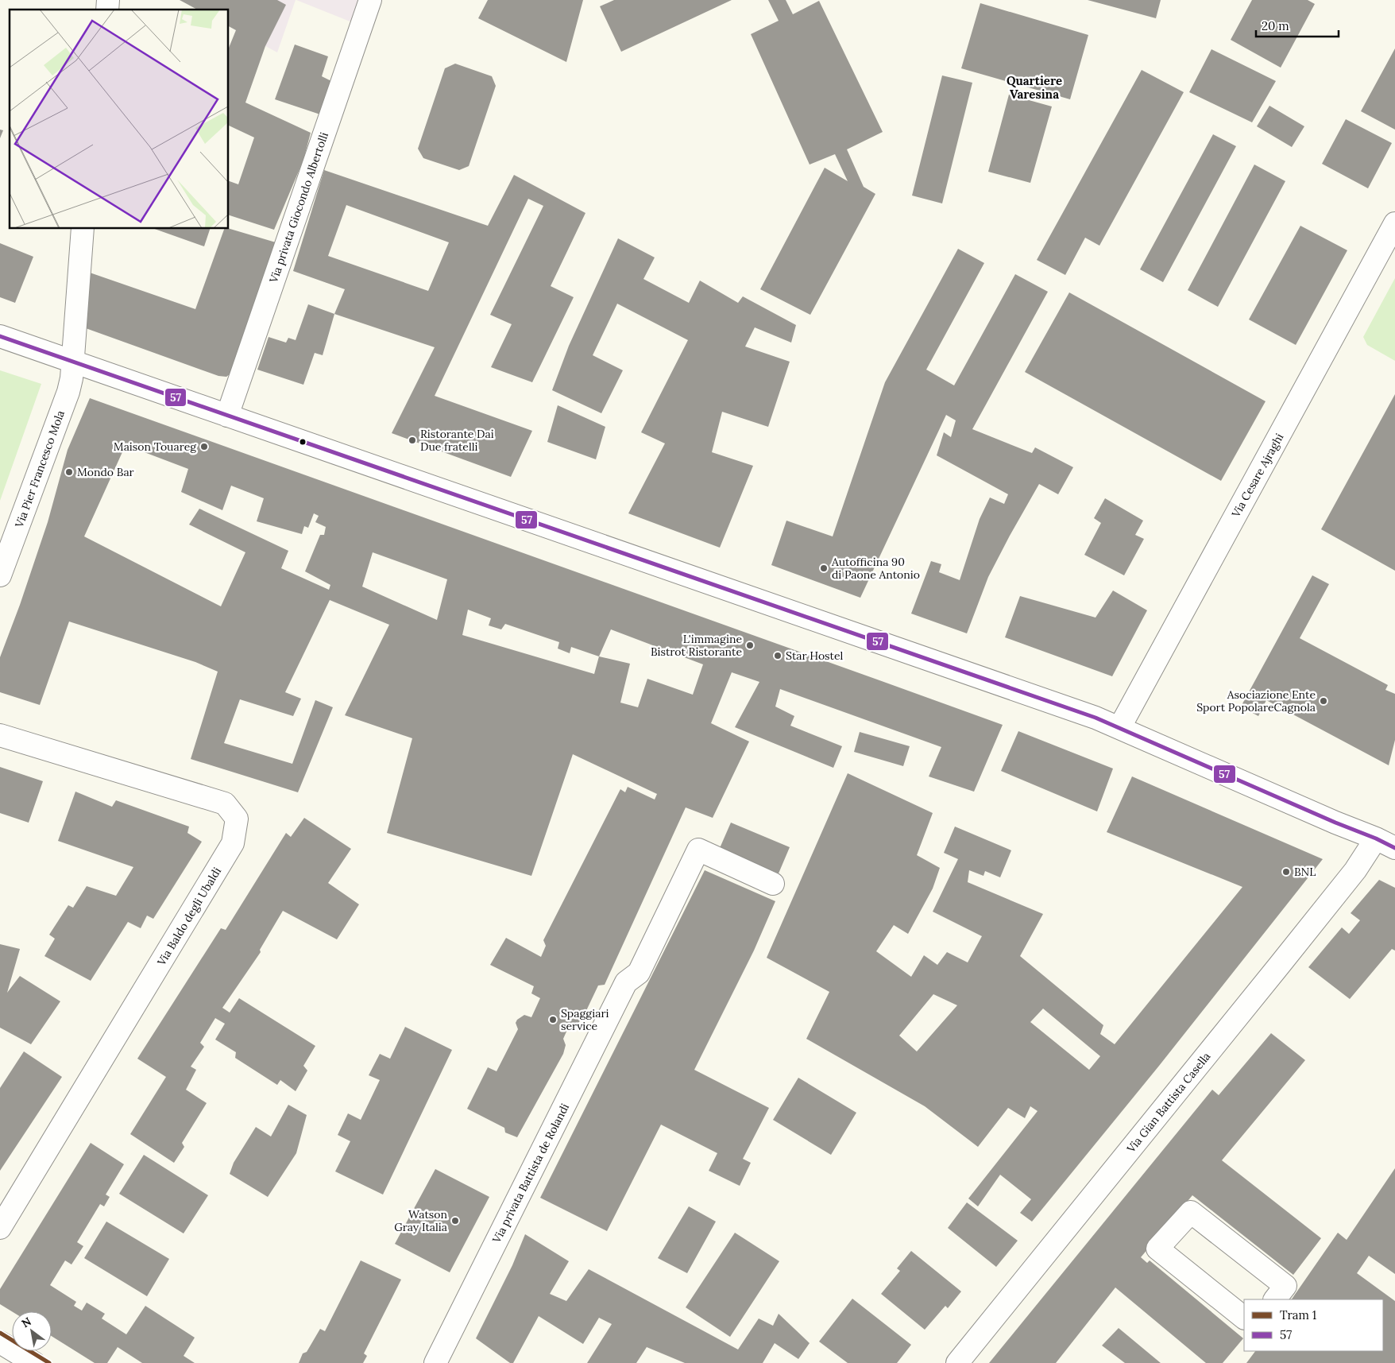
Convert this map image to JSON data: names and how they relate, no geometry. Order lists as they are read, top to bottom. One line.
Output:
{"streets":{"street":["Via privata Giocondo Albertolli","Via Pier Francesco Mola","Via Cesare Ajraghi","Via Baldo degli Ubaldi","Via Gian Battista Casella","Via privata Battista de Rolandi"]},"districts":["Quartiere Varesina"],"places":["Ristorante Dai Due fratelli","Maison Touareg","Mondo Bar","Autofficina 90 di Paone Antonio","L'immagine Bistrot Ristorante","Star Hostel","Asociazione Ente Sport PopolareCagnola","BNL","Spaggiari service","Watson Gray Italia"],"lines":["transit line 57","tram line 1"],"legend":["Tram 1","57"],"scale_bar":"20 m","north":"top left"}
